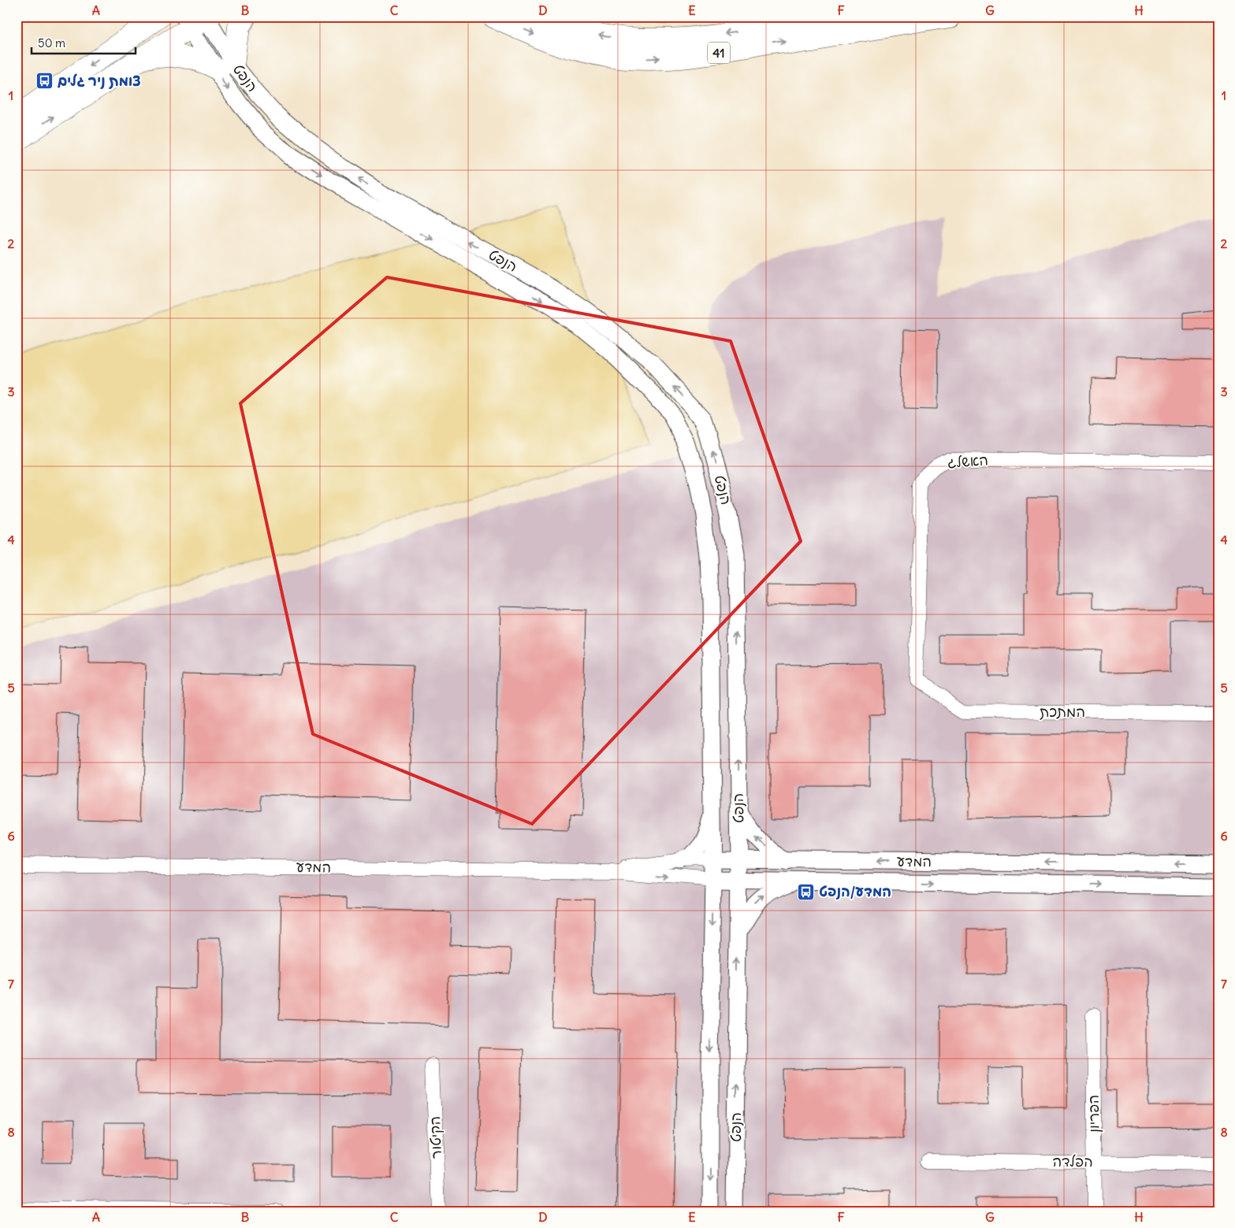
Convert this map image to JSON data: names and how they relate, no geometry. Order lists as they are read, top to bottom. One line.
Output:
{"streets":{"highway":["41"],"street":["הנפט","האשלג","המתכת","המדע","הפריון","הקיטור","הפלדה"]},"crossings":[["הנפט","המדע"],["האשלג","המתכת"],["הפריון","הפלדה"]],"places":{"bus stop":["צומת ניר גלים","המדע/הנפט"]},"scale_bar":"50 m","grid":{"columns":["A","B","C","D","E","F","G","H"],"rows":["1","2","3","4","5","6","7","8"]}}
